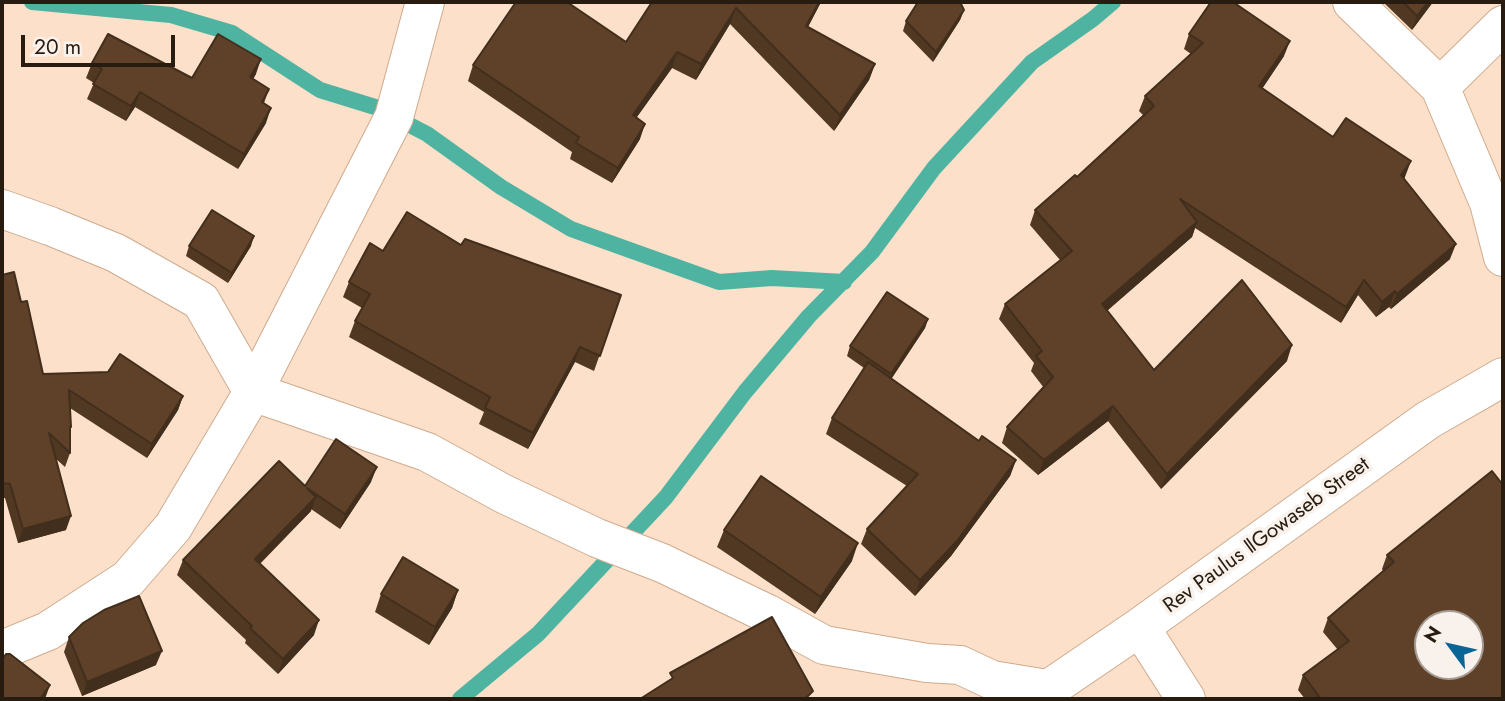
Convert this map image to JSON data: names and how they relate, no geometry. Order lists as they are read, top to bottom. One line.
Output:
{"streets":{"street":["Rev Paulus ǁGowaseb Street"]},"scale_bar":"20 m","north":"top left"}
